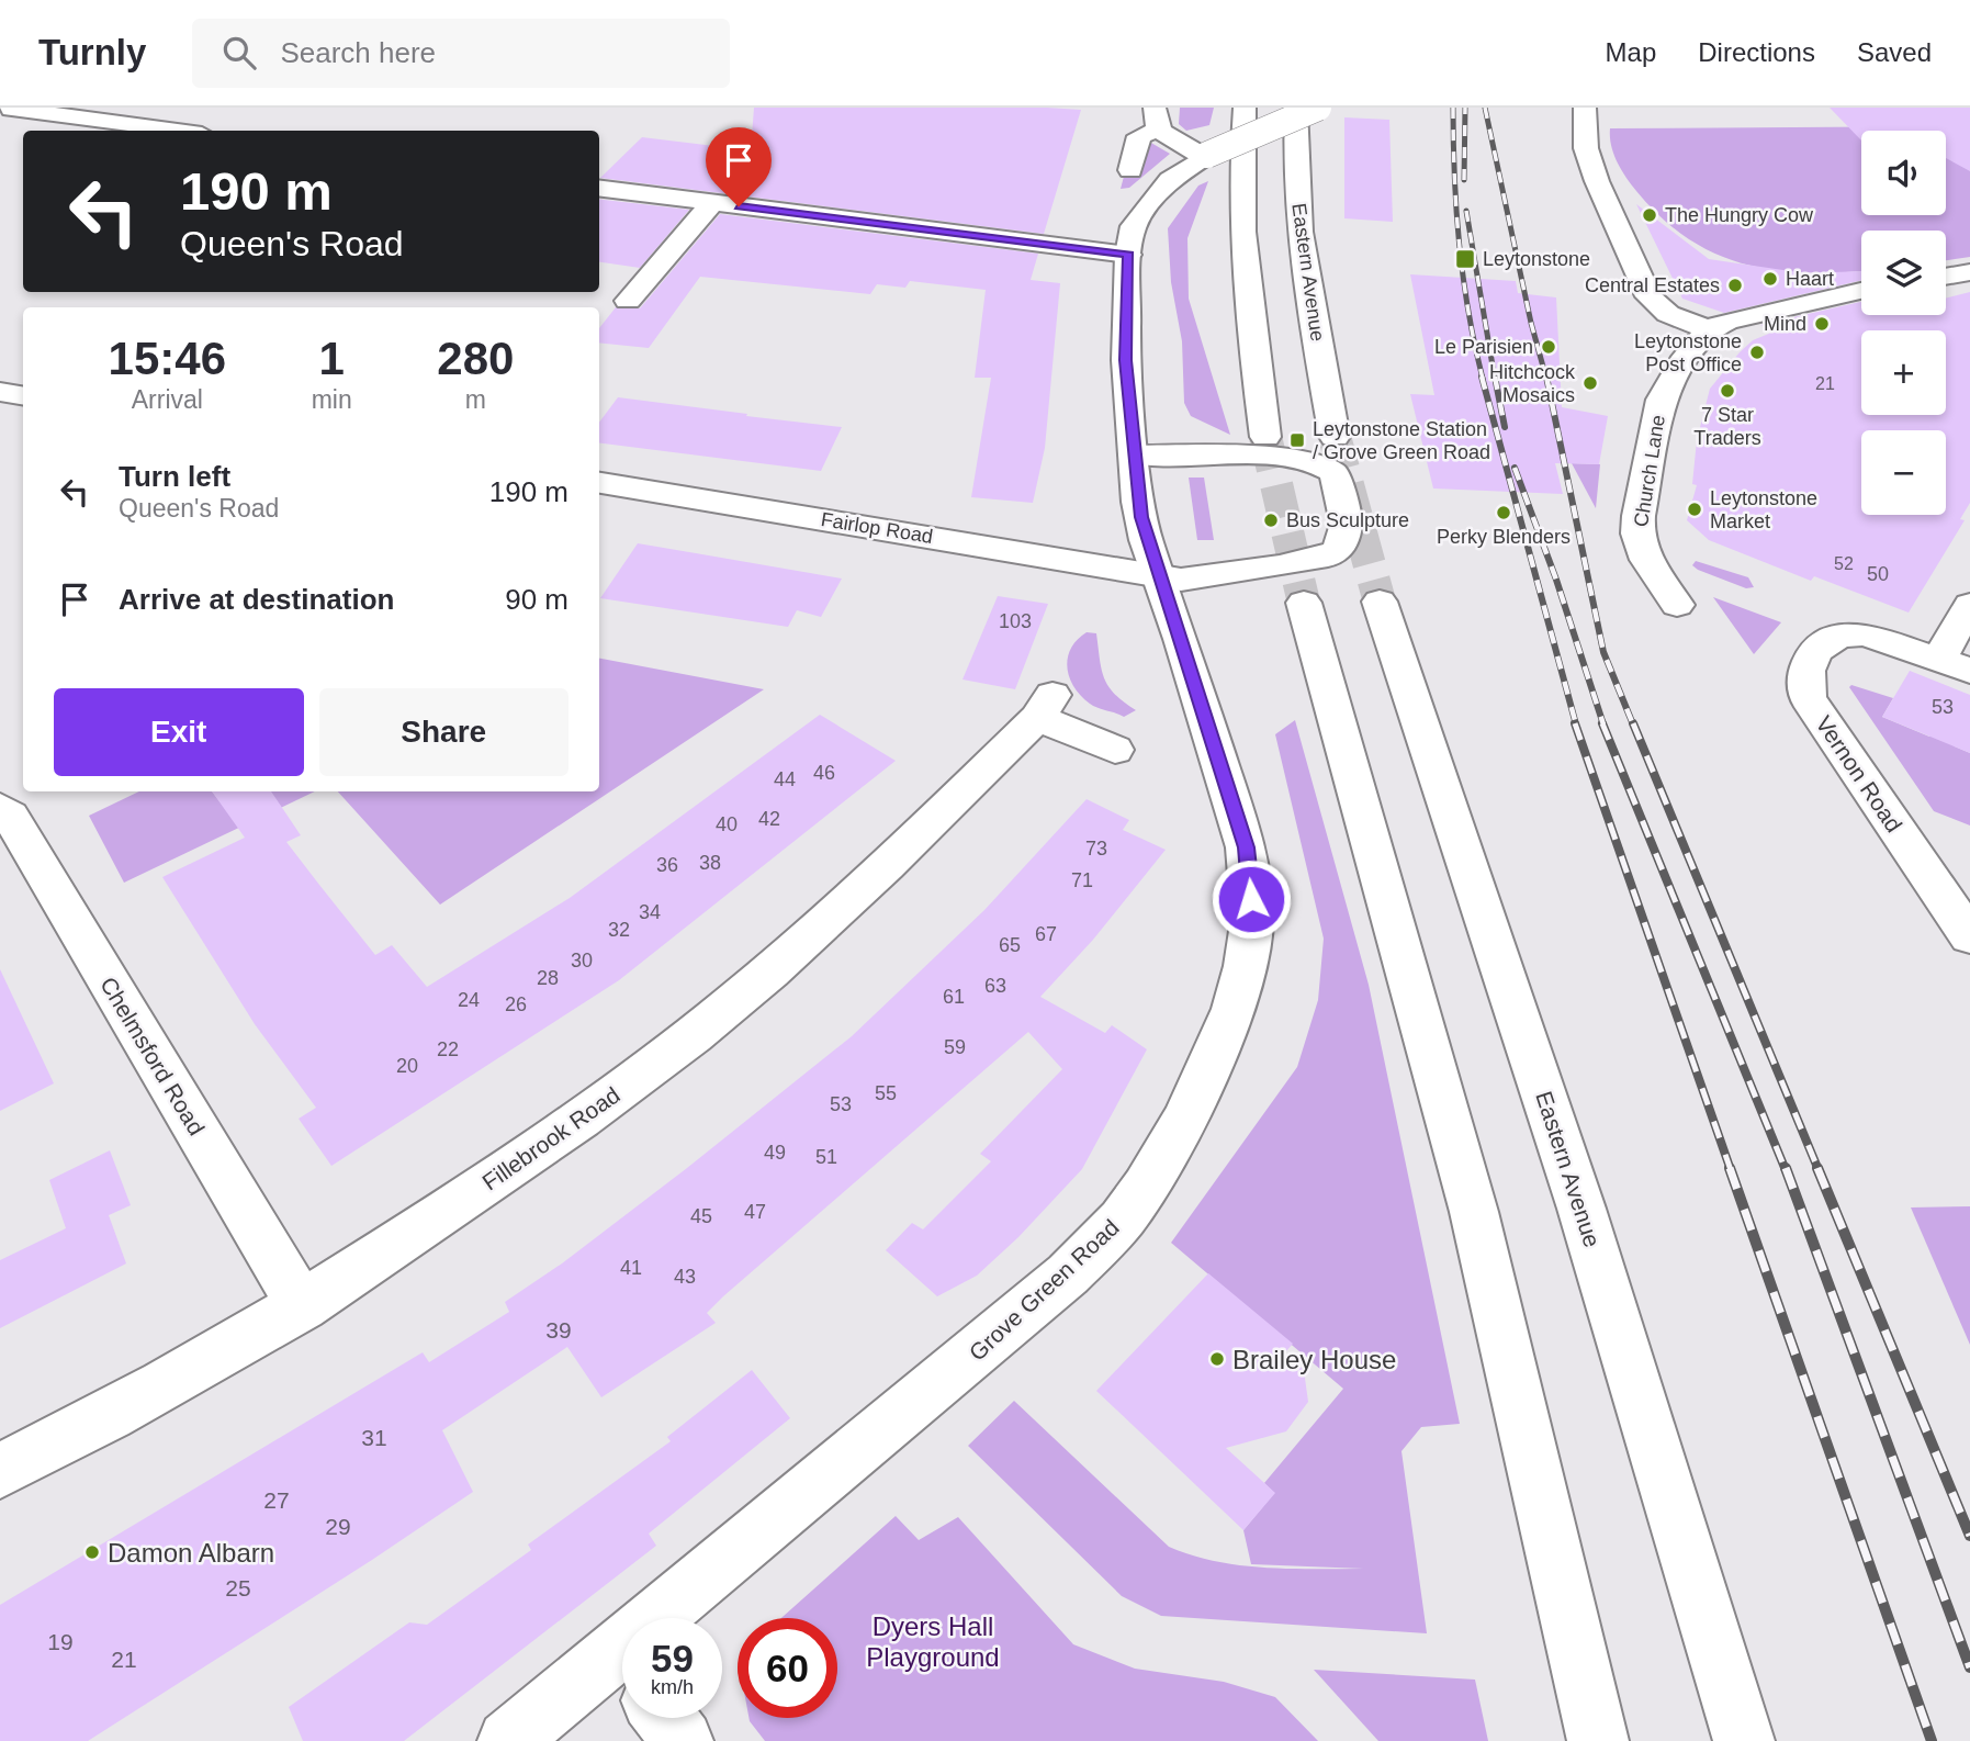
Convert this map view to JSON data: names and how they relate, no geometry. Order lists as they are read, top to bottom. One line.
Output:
{"streets":{"main road":["Eastern Avenue","Church Lane","Fairlop Road","Vernon Road","Chelmsford Road","Fillebrook Road","Grove Green Road"]},"crossings":[["Fairlop Road","Grove Green Road"],["Chelmsford Road","Fillebrook Road"]],"parks":["Dyers Hall Playground"],"places":{"other":["The Hungry Cow","Haart","Central Estates","Mind","Le Parisien","Leytonstone Post Office","Hitchcock Mosaics","7 Star Traders","Leytonstone Market","Perky Blenders","Bus Sculpture","Brailey House","Damon Albarn"],"transit":["Leytonstone","Leytonstone Station / Grove Green Road"]},"house_numbers":["21","52","50","103","53","46","44","42","40","73","38","36","71","34","32","67","65","30","28","63","61","24","26","59","22","20","55","53","49","51","47","45","41","43","39","31","27","29","25","19","21"],"page":{"header":"Turnly","search":"Search here","nav":["Map","Directions","Saved"],"map_buttons":["+","−"],"turn":["190 m","Queen's Road"],"eta":["15:46","Arrival","1","min","280","m"],"list":[{"name":"Turn left","note":"Queen's Road","value":"190 m"},{"name":"Arrive at destination","value":"90 m"}],"buttons":["Exit","Share"],"speed":"59 km/h","limit":"60"}}
